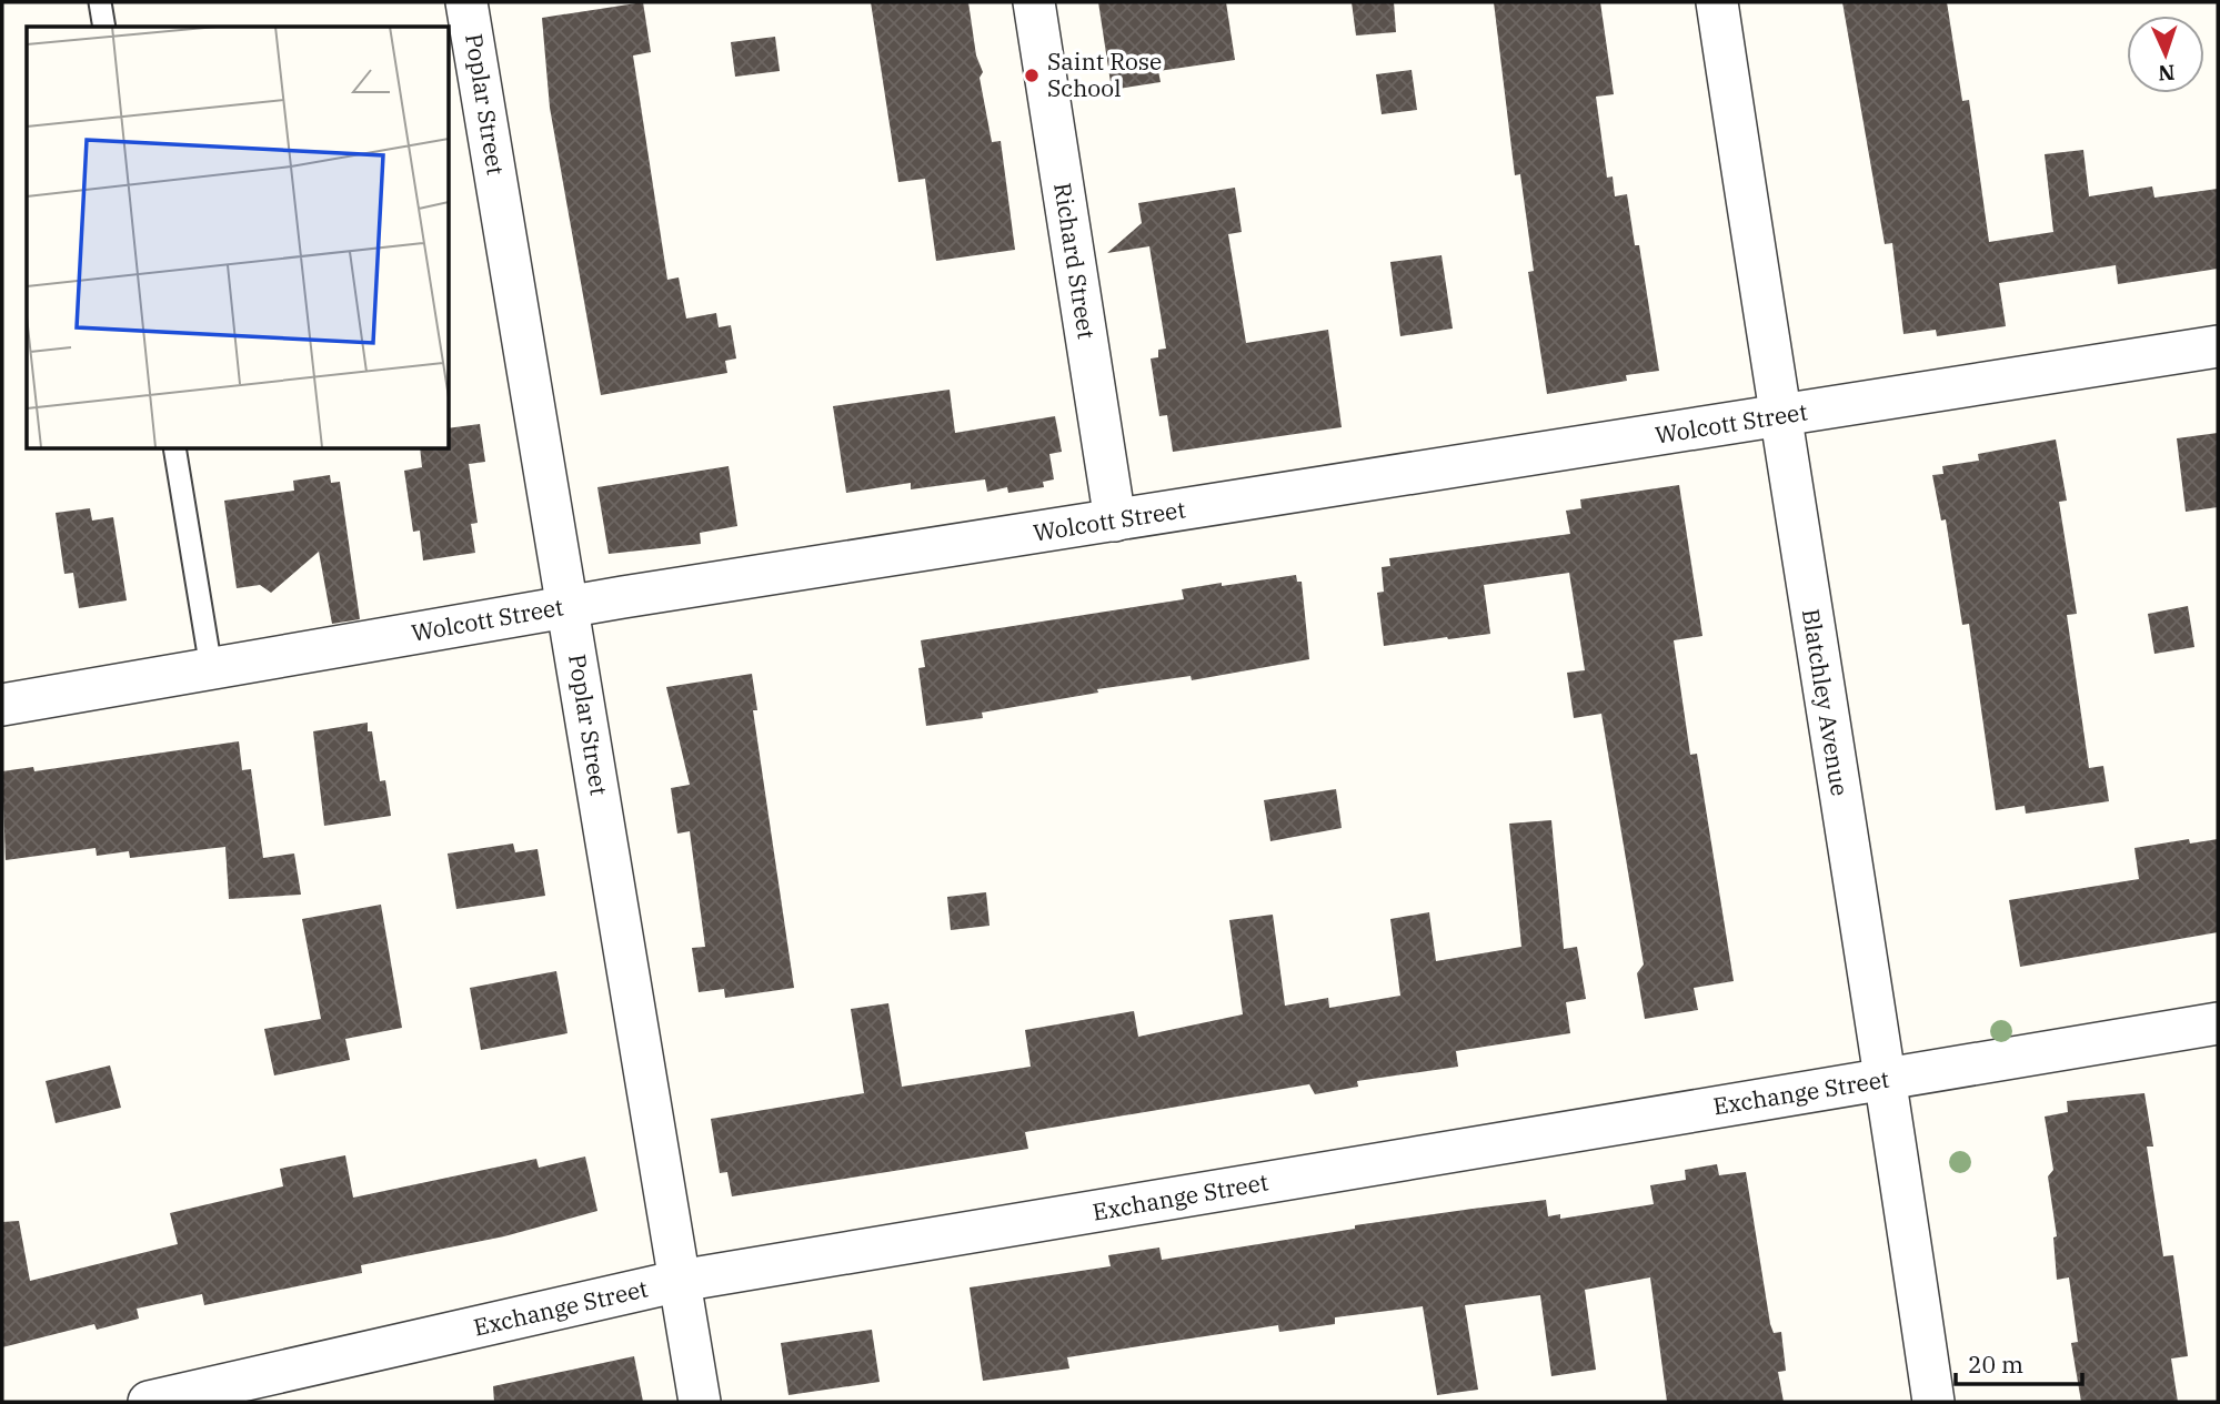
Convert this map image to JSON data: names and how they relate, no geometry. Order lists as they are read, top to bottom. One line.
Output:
{"streets":{"street":["Poplar Street","Richard Street","Wolcott Street","Blatchley Avenue","Exchange Street"]},"crossings":[["Poplar Street","Wolcott Street"],["Poplar Street","Exchange Street"],["Richard Street","Wolcott Street"],["Wolcott Street","Blatchley Avenue"],["Blatchley Avenue","Exchange Street"]],"places":["Saint Rose School"],"scale_bar":"20 m","north":"bottom"}
